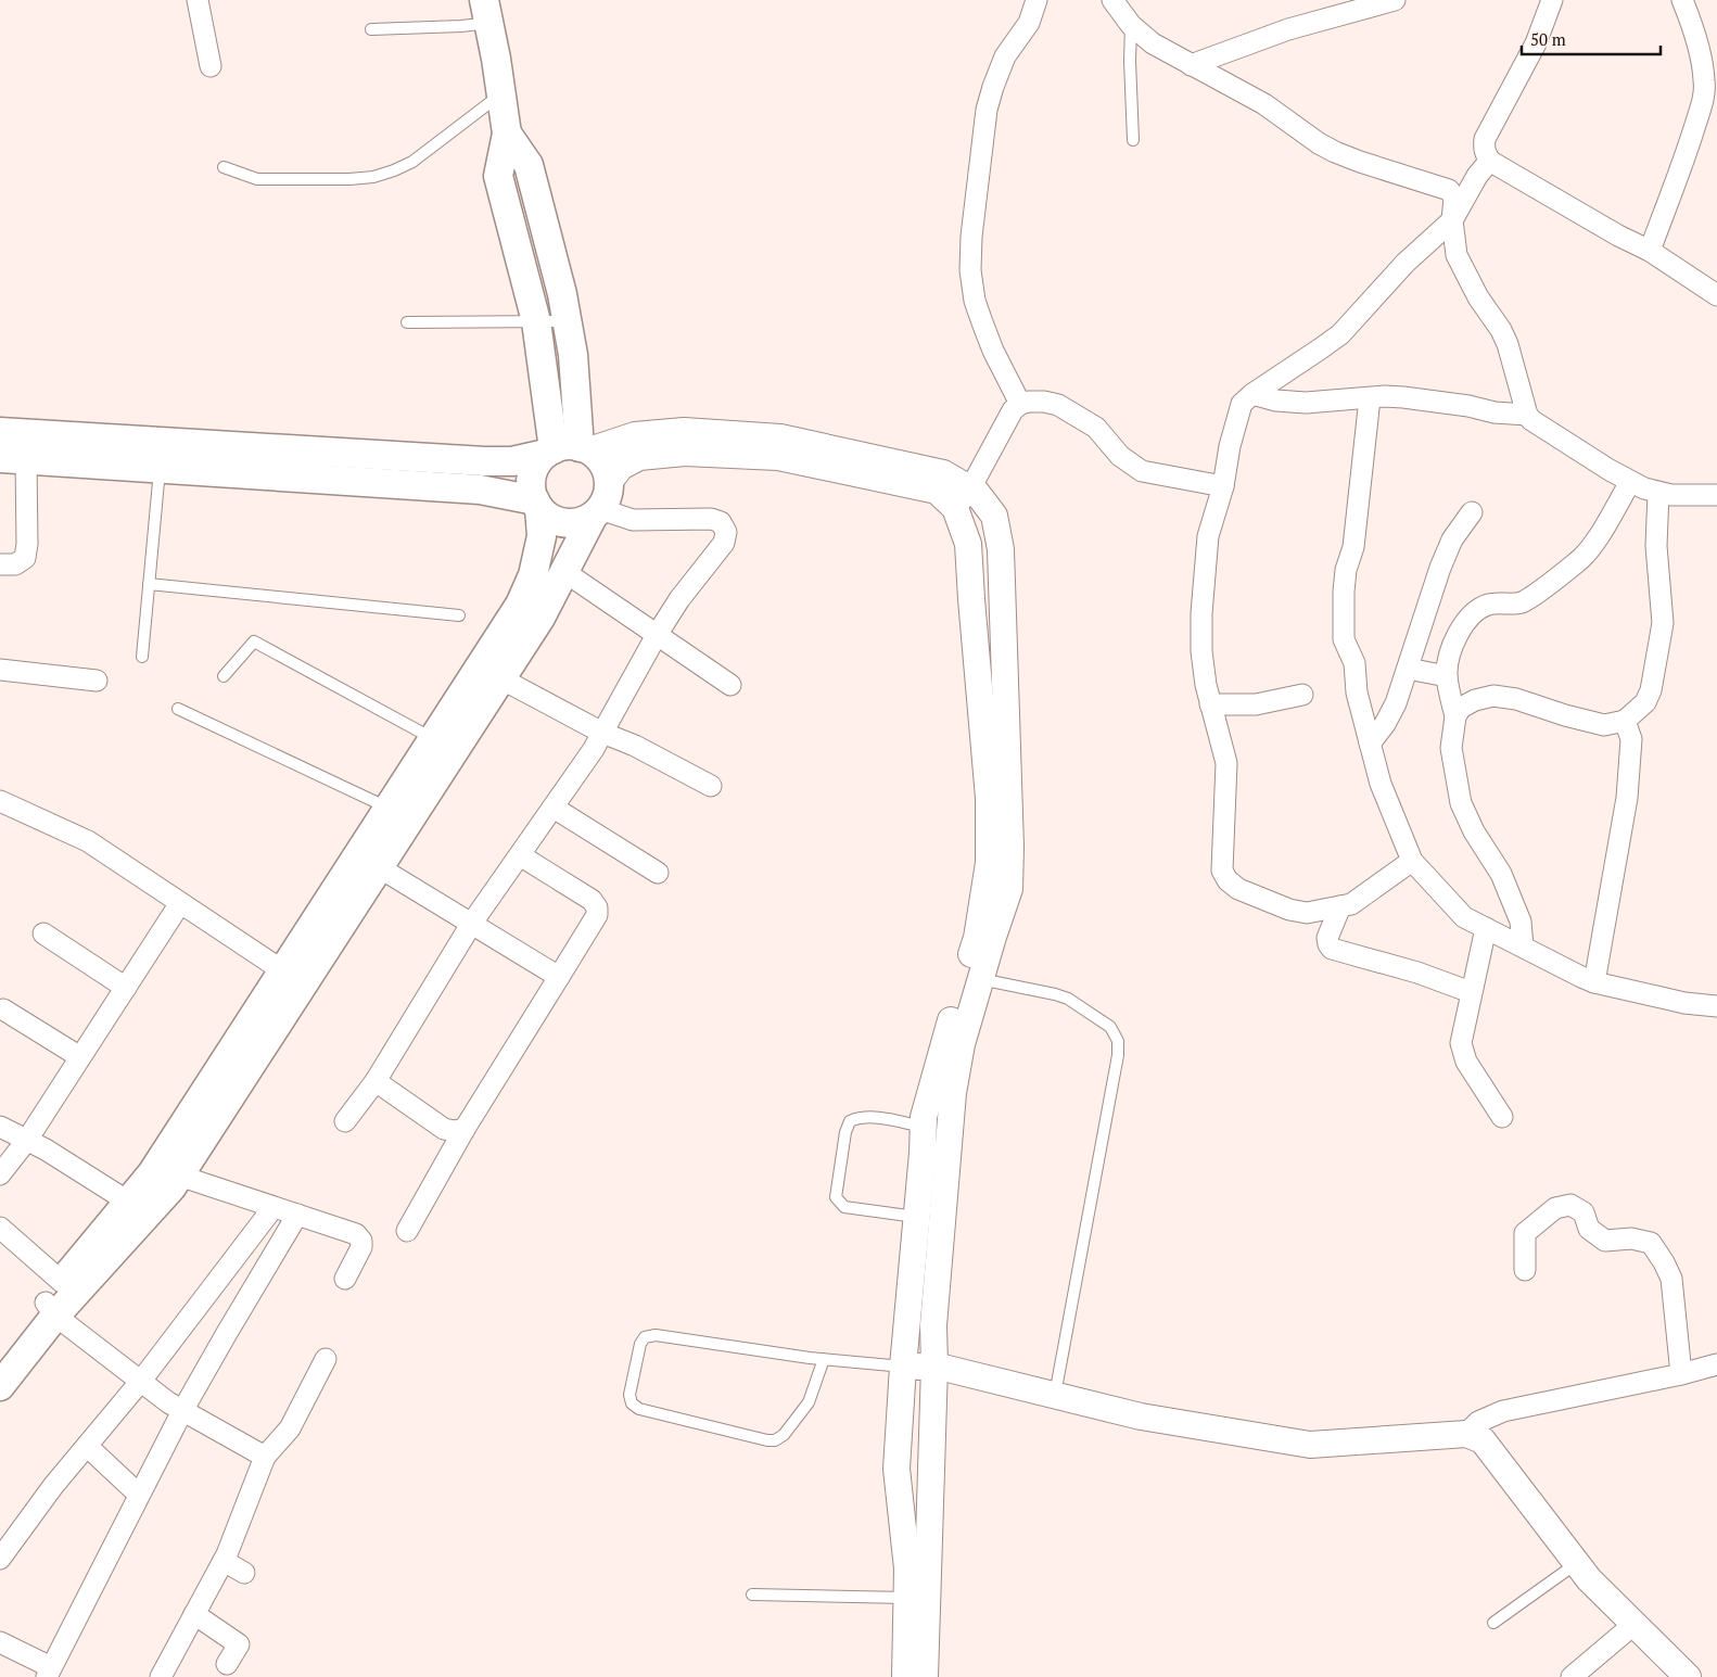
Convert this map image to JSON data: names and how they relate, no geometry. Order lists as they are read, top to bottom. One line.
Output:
{"scale_bar":"50 m"}
